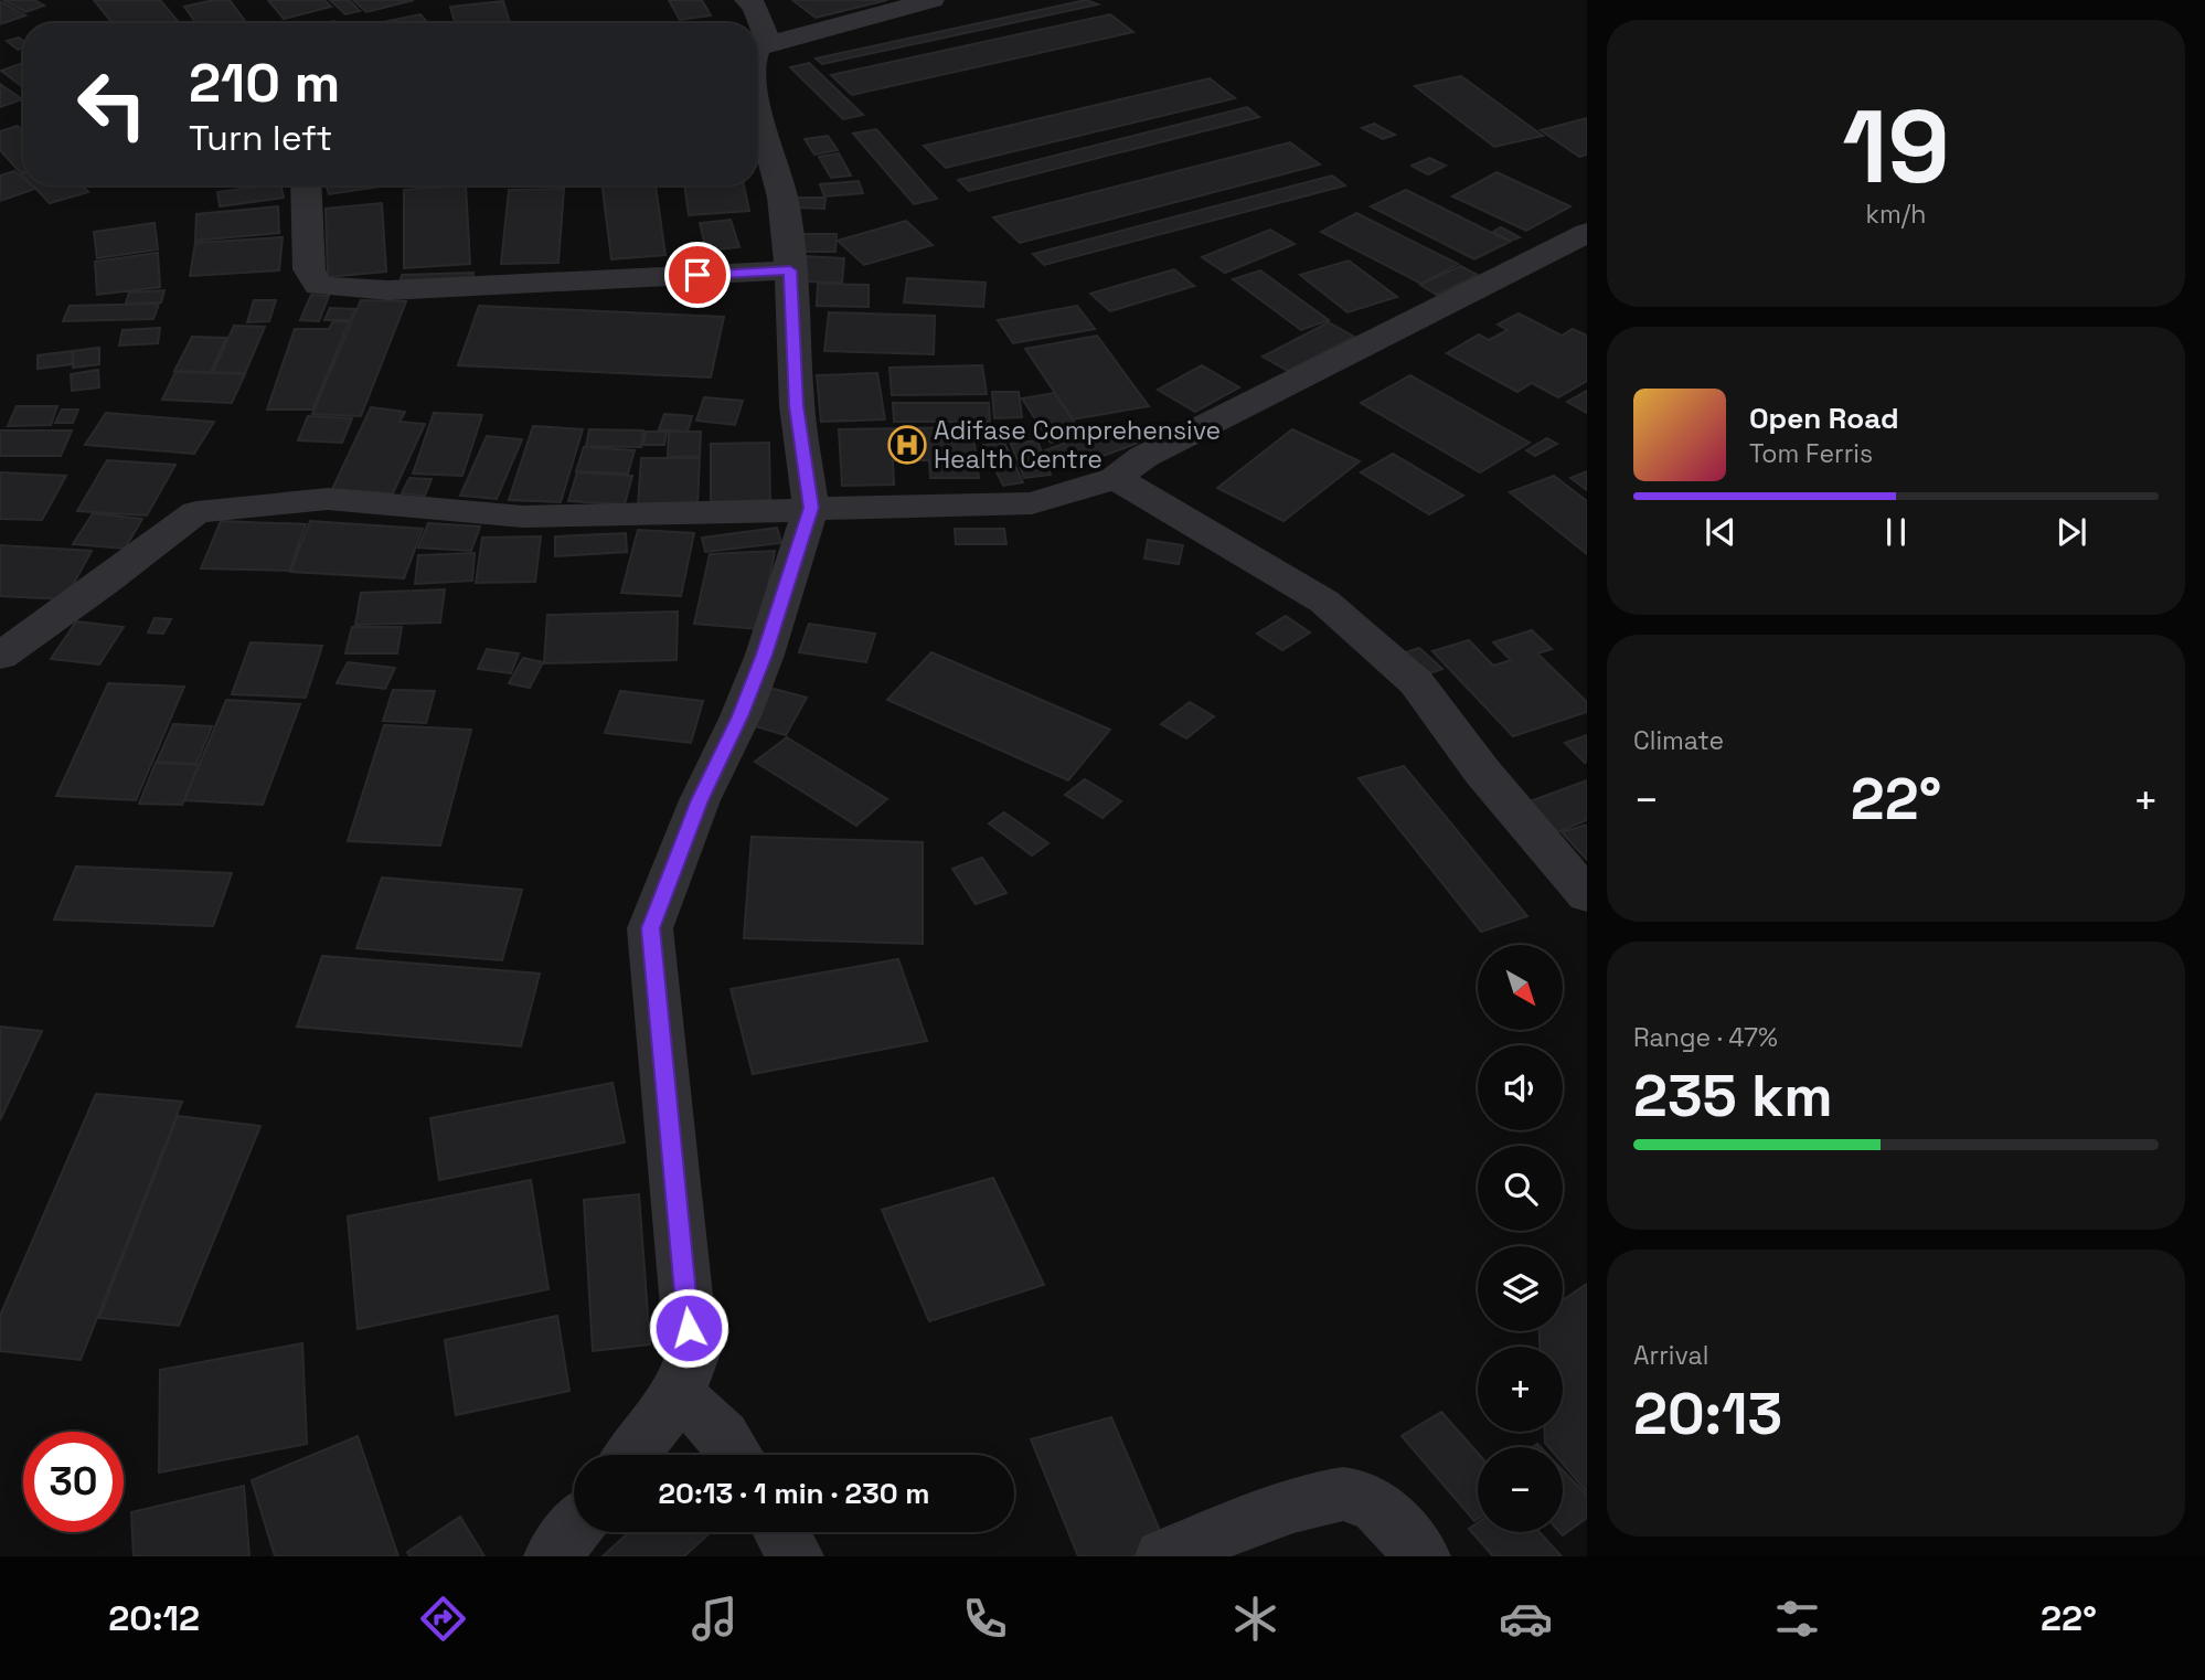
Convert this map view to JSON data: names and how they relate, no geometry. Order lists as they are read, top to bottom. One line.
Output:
{"places":{"hospital":["Adifase Comprehensive Health Centre"]},"north":"bottom right","page":{"tile":[["19","km/h"],"Climate",["Range · 47%","235 km"],["Arrival","20:13"]],"turn":["210 m","Turn left"],"song":["Open Road","Tom Ferris"],"heat":["−","22°","+"],"map_buttons":["+","−"],"limit":"30","trip":"20:13 · 1 min · 230 m","tabs":["20:12","22°"]}}
